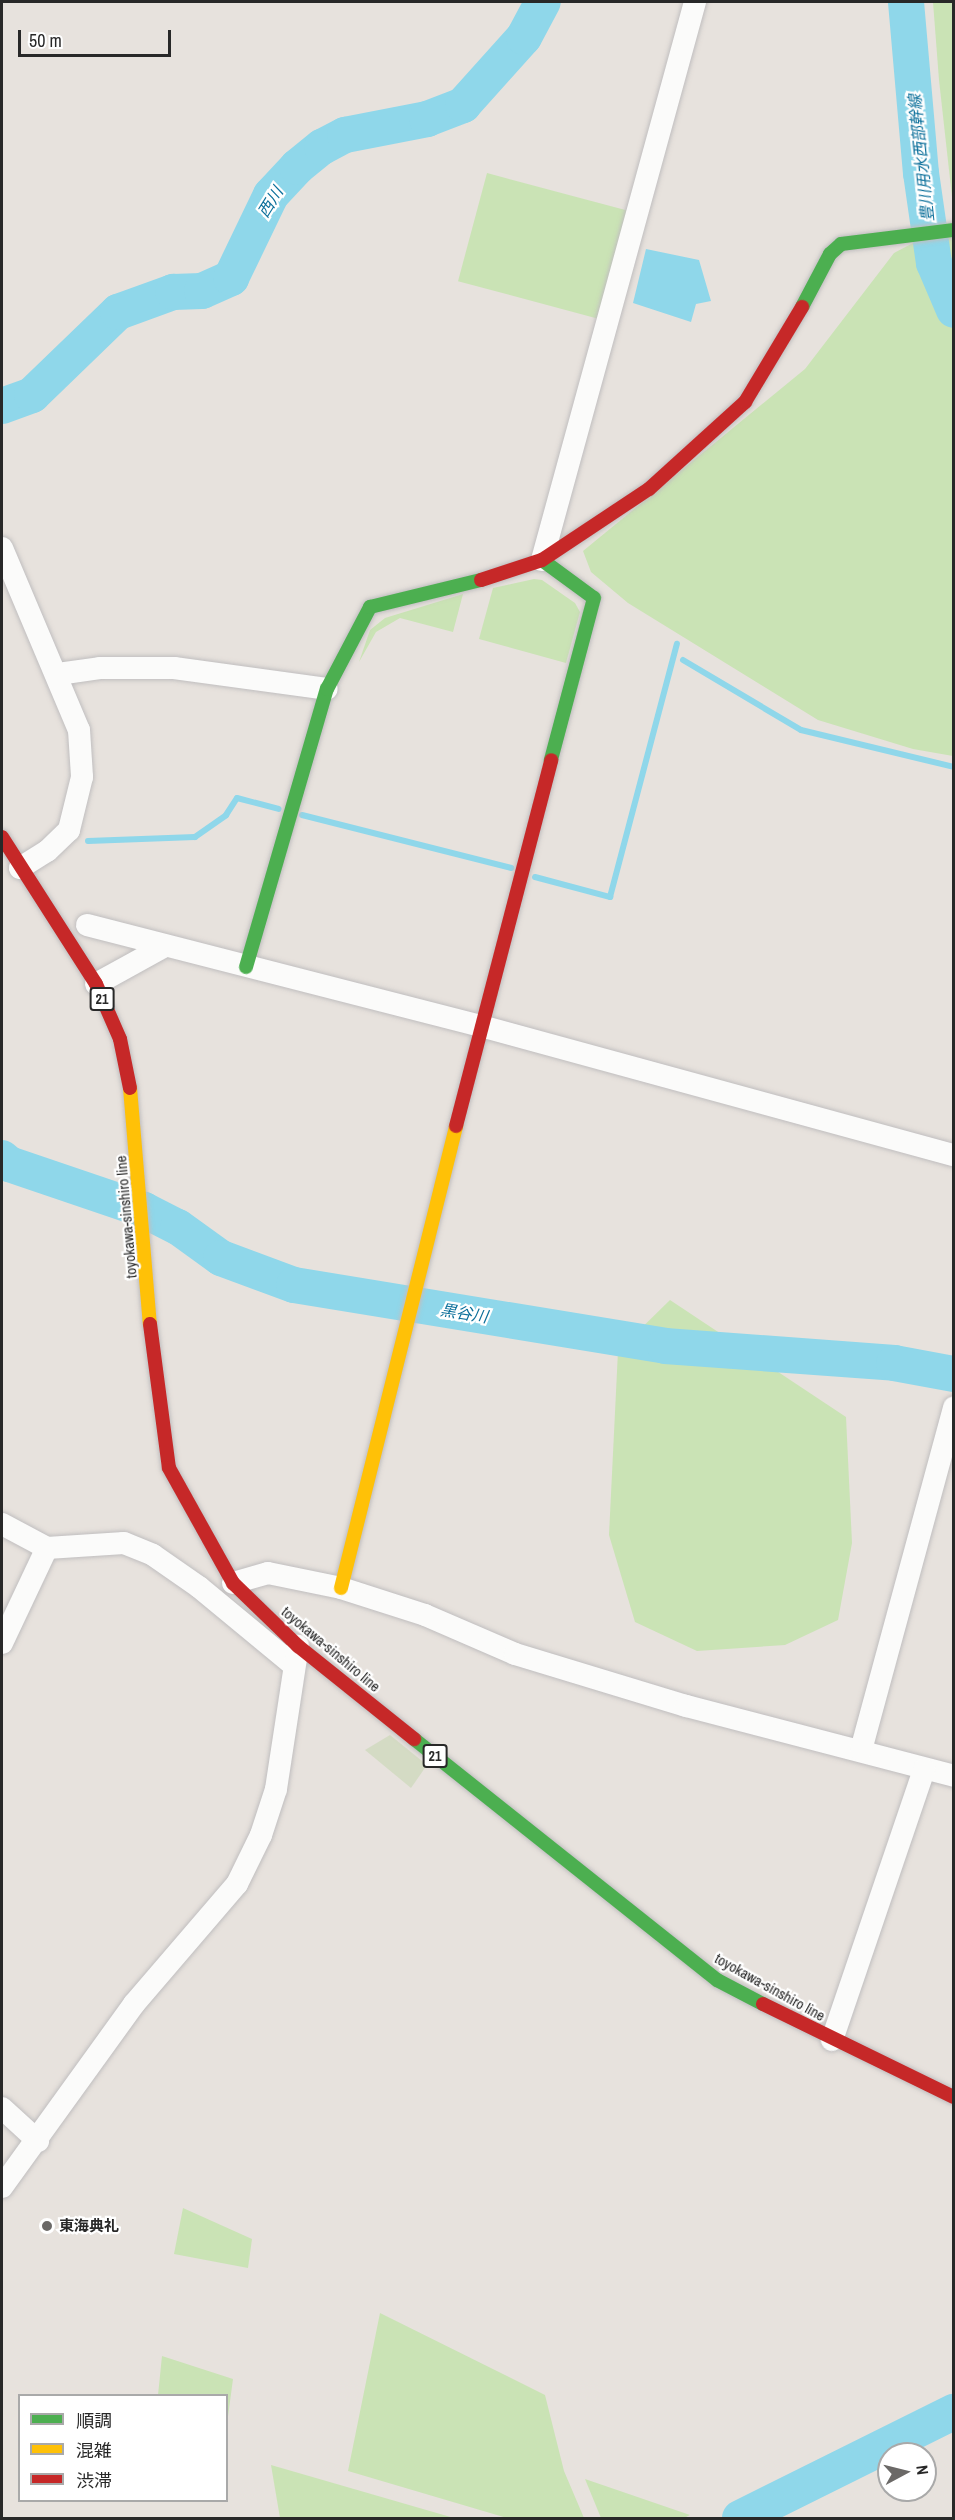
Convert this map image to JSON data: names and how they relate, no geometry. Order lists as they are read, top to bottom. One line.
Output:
{"streets":{"street":["21","toyokawa-sinshiro line"]},"water":["豊川用水西部幹線","西川","黒谷川"],"places":["東海典礼"],"legend":["順調","混雑","渋滞"],"scale_bar":"50 m","north":"right"}
